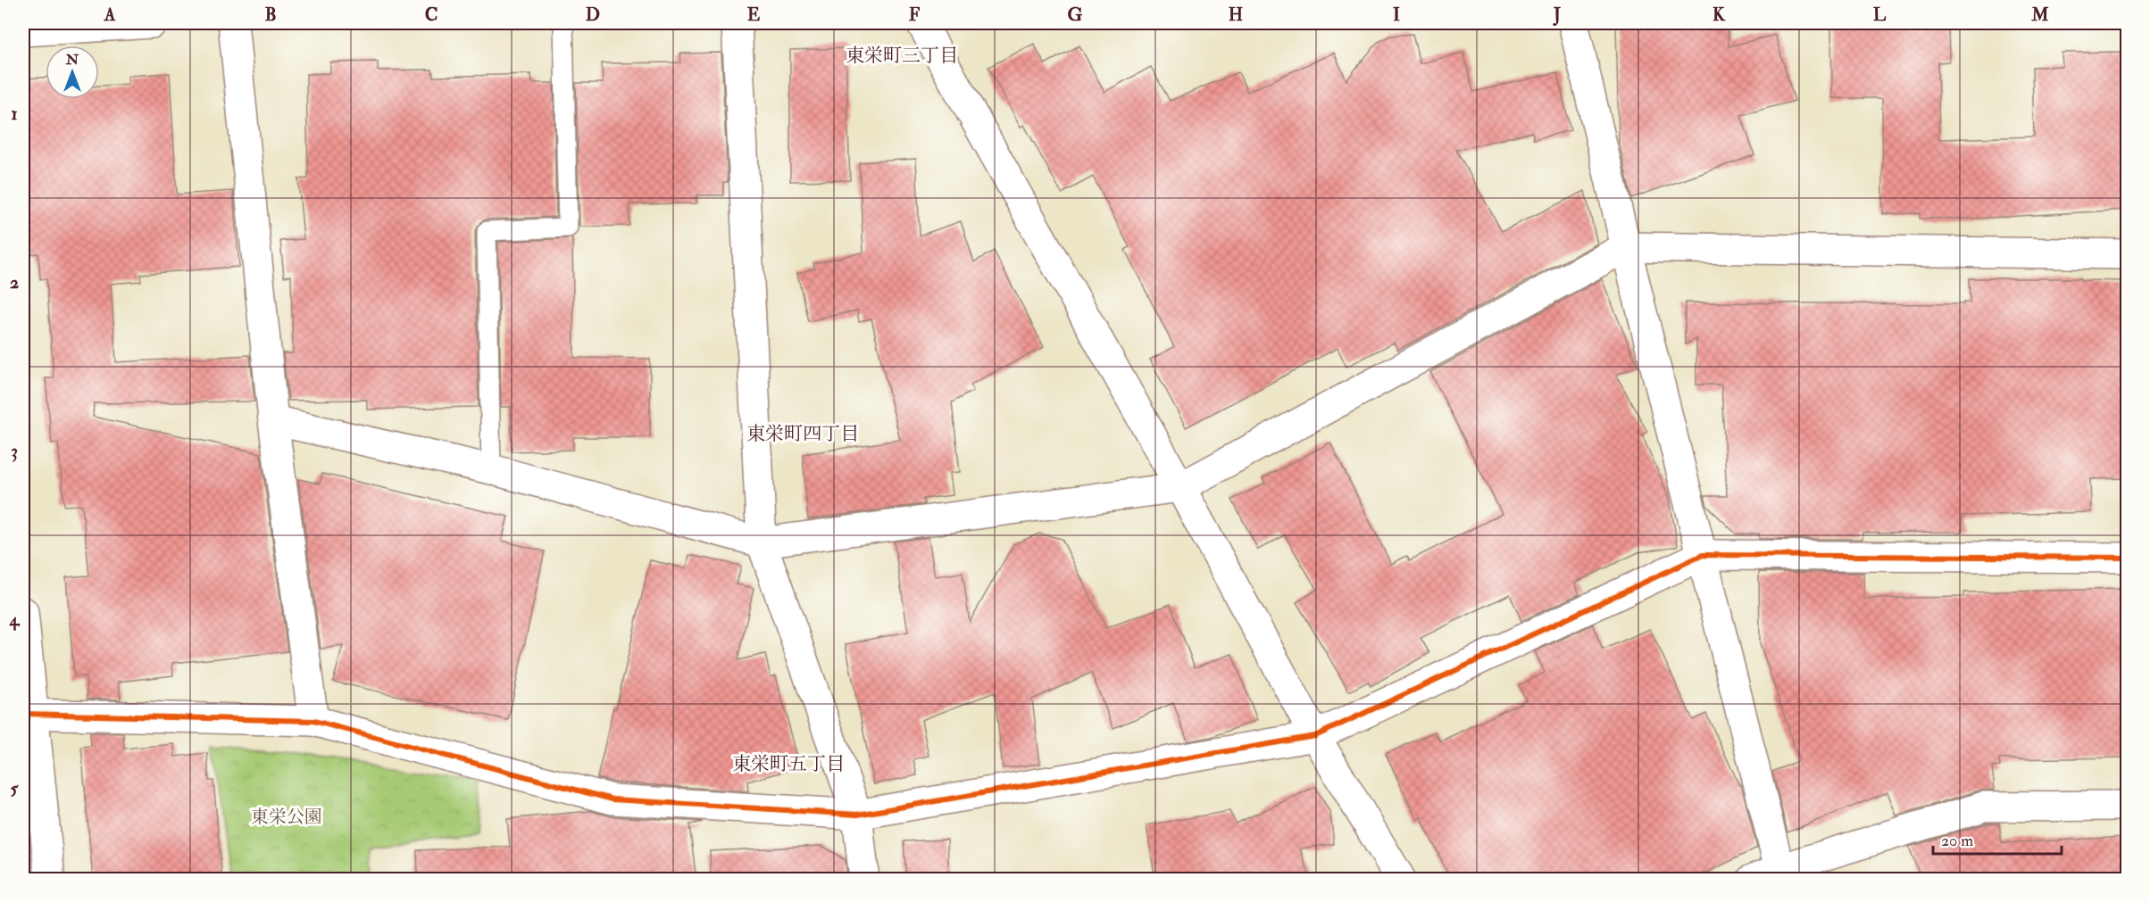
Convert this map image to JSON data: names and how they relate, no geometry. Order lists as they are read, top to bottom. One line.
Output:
{"districts":["東栄町三丁目","東栄町四丁目","東栄町五丁目"],"parks":["東栄公園"],"scale_bar":"20 m","north":"top","grid":{"columns":["A","B","C","D","E","F","G","H","I","J","K","L","M"],"rows":["1","2","3","4","5"]}}
